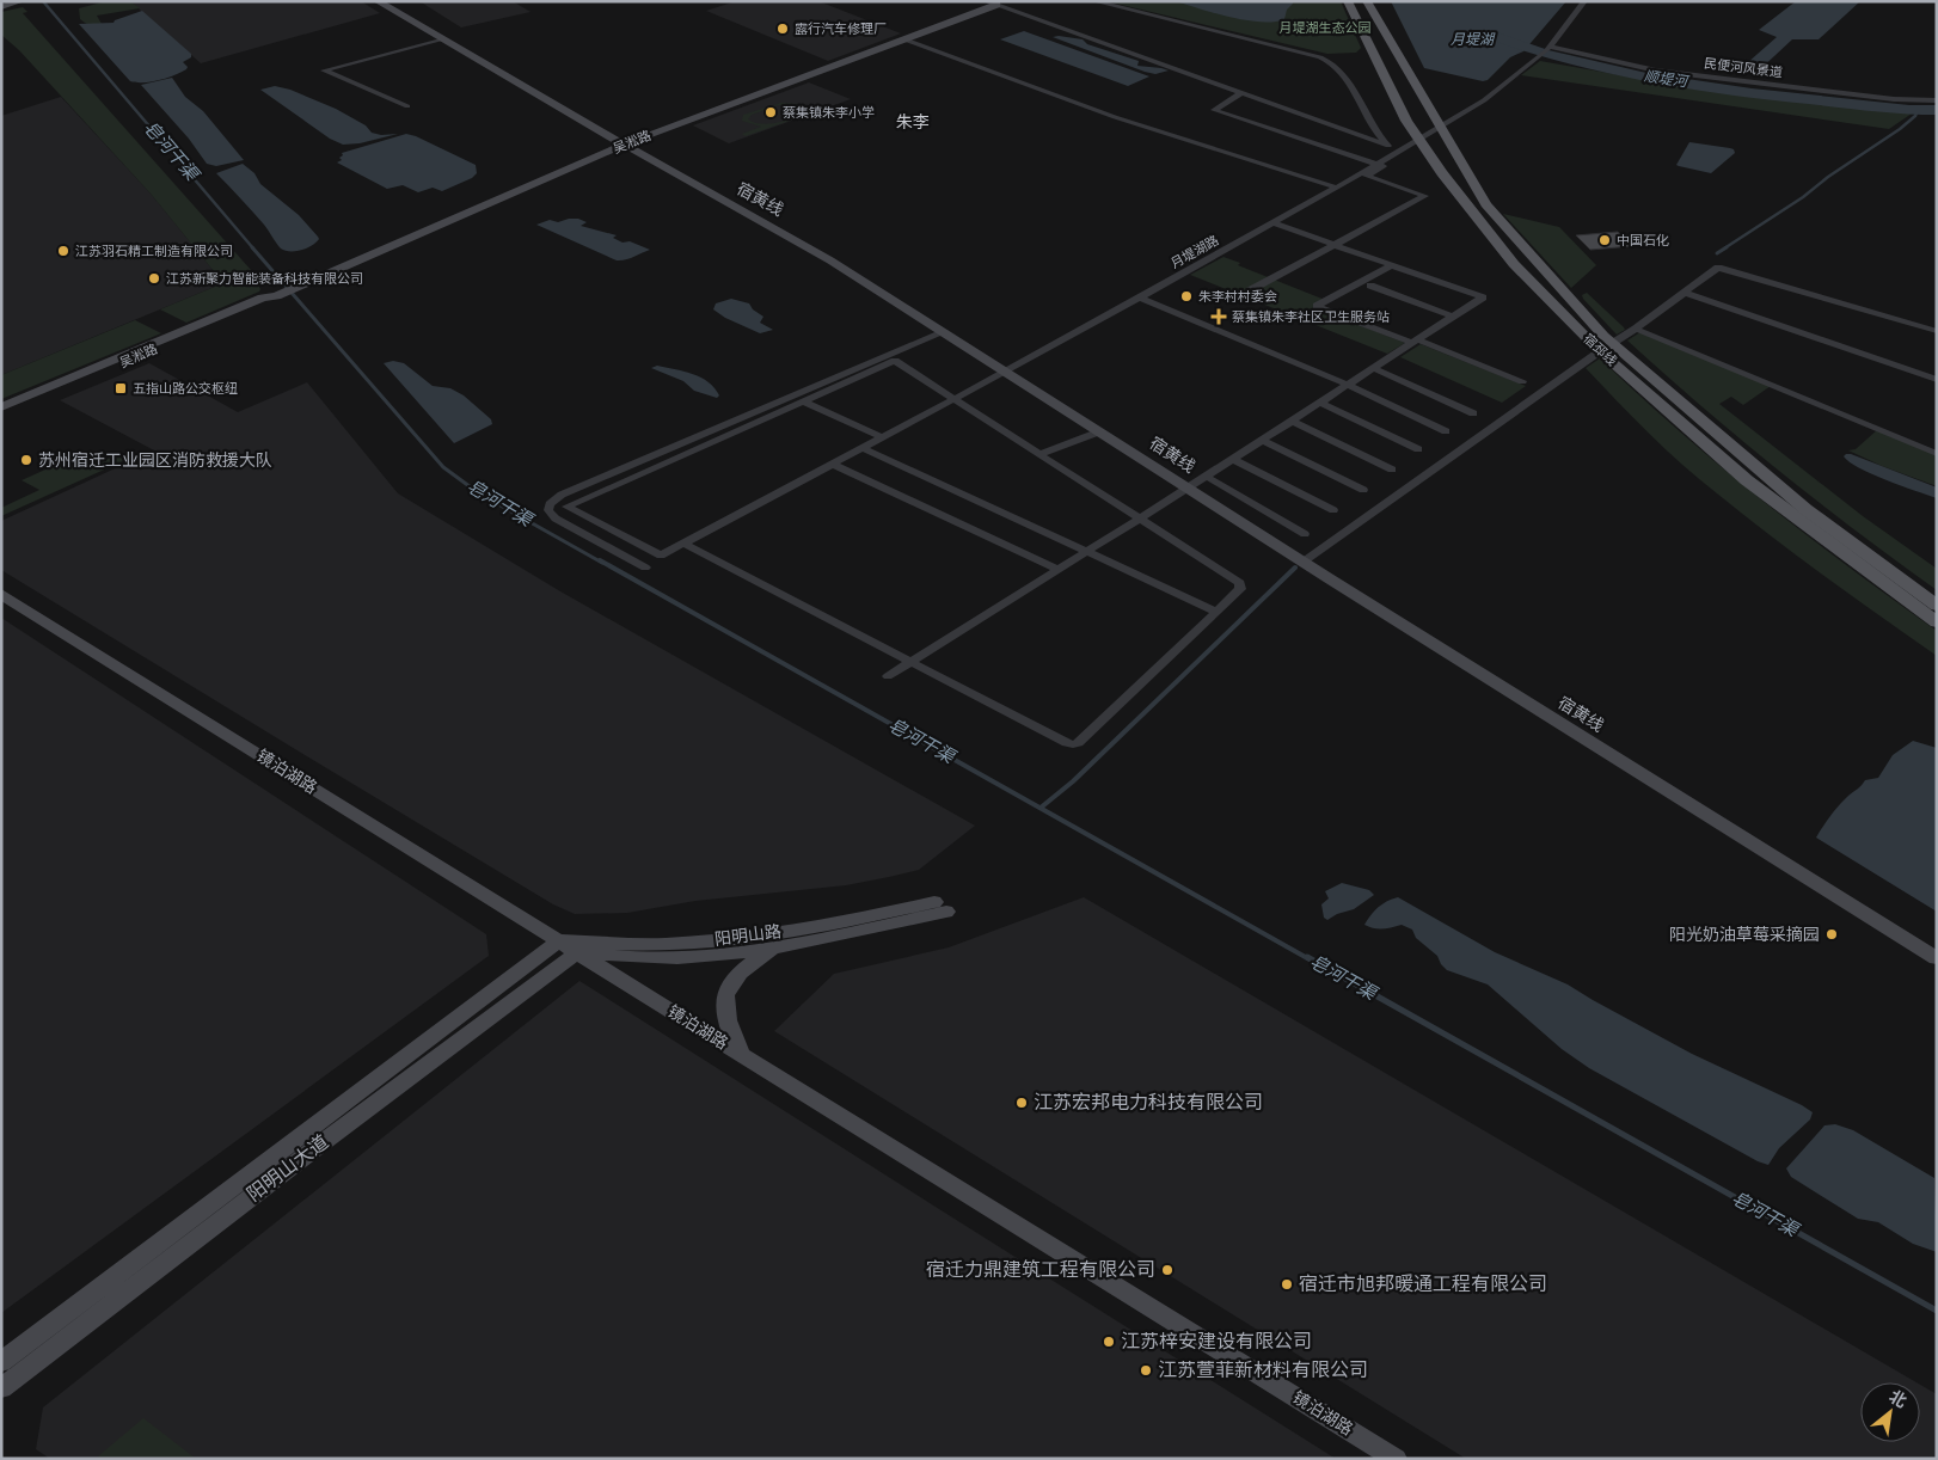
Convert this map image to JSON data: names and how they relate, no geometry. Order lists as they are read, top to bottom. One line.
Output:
{"streets":{"main road":["吴淞路","宿黄线","宿邳线","镜泊湖路","阳明山路","阳明山大道"],"street":["民便河风景道","月堤湖路"]},"crossings":[["民便河风景道","月堤湖路"],["吴淞路","宿黄线"],["宿黄线","月堤湖路"],["月堤湖路","宿邳线"],["镜泊湖路","阳明山路"],["镜泊湖路","阳明山大道"],["阳明山路","阳明山大道"]],"districts":["朱李"],"water":["月堤湖","顺堤河","皂河干渠"],"parks":["月堤湖生态公园"],"places":{"other":["露行汽车修理厂","蔡集镇朱李小学","中国石化","江苏羽石精工制造有限公司","江苏新聚力智能装备科技有限公司","朱李村村委会","苏州宿迁工业园区消防救援大队","阳光奶油草莓采摘园","江苏宏邦电力科技有限公司","宿迁力鼎建筑工程有限公司","宿迁市旭邦暖通工程有限公司","江苏梓安建设有限公司","江苏萱菲新材料有限公司"],"health":["蔡集镇朱李社区卫生服务站"],"transit":["五指山路公交枢纽"]},"north":"top right"}
